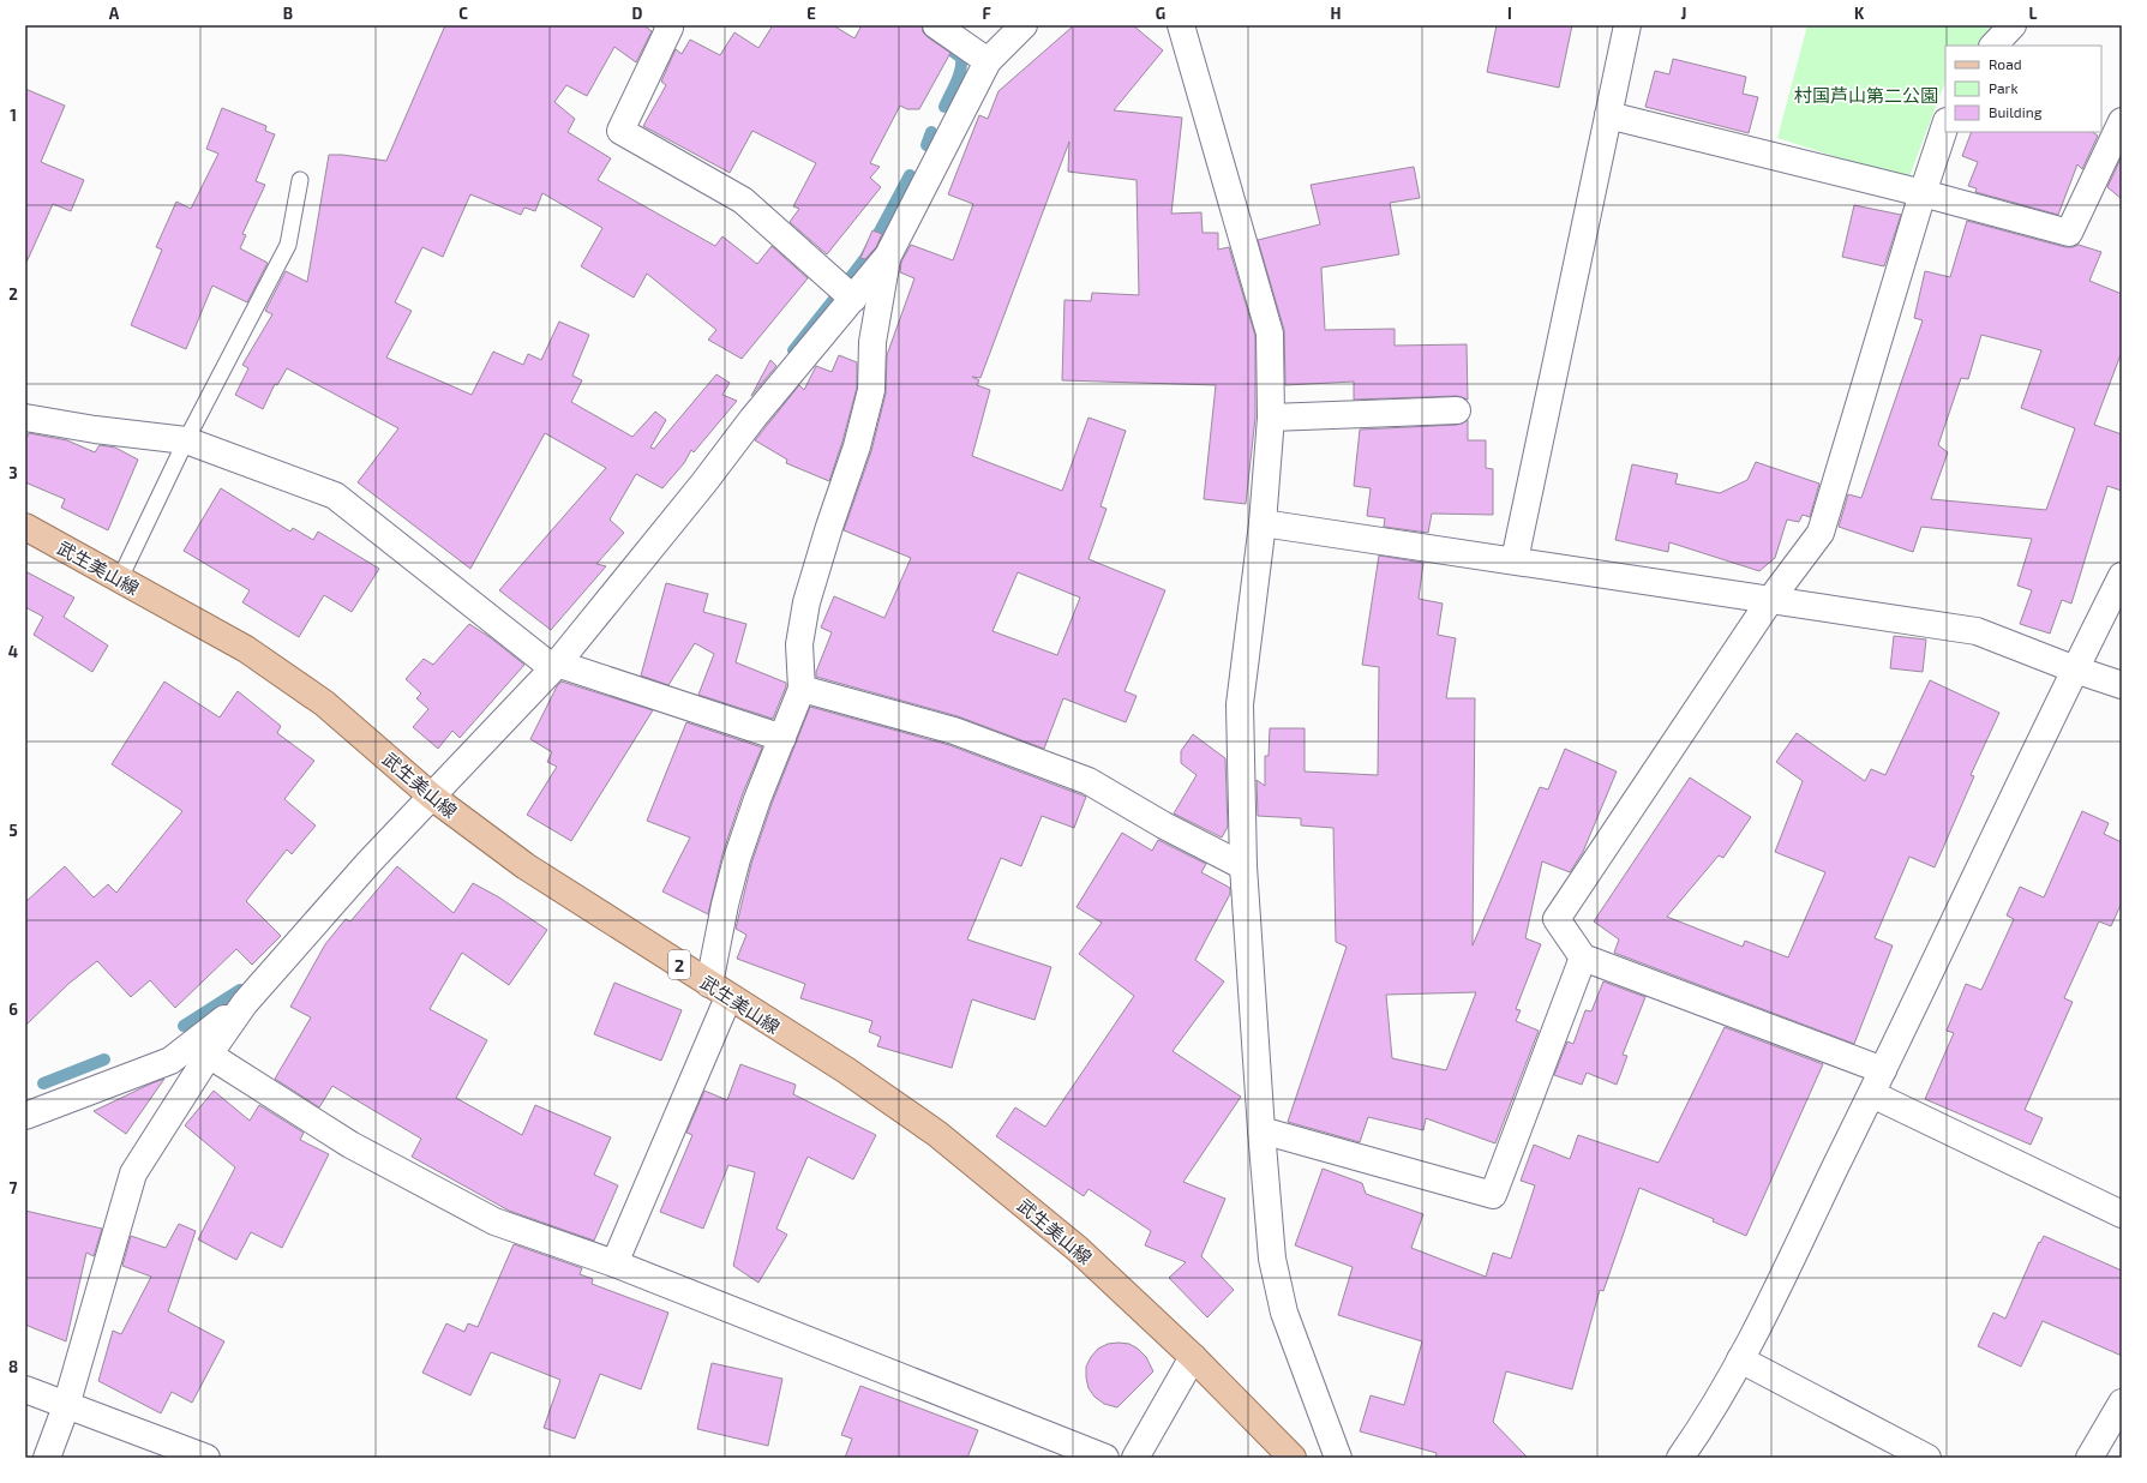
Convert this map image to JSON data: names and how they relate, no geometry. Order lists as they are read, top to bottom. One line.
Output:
{"streets":{"main road":["武生美山線","2"]},"parks":["村国芦山第二公園"],"legend":["Road","Park","Building"],"grid":{"columns":["A","B","C","D","E","F","G","H","I","J","K","L"],"rows":["1","2","3","4","5","6","7","8"]}}
